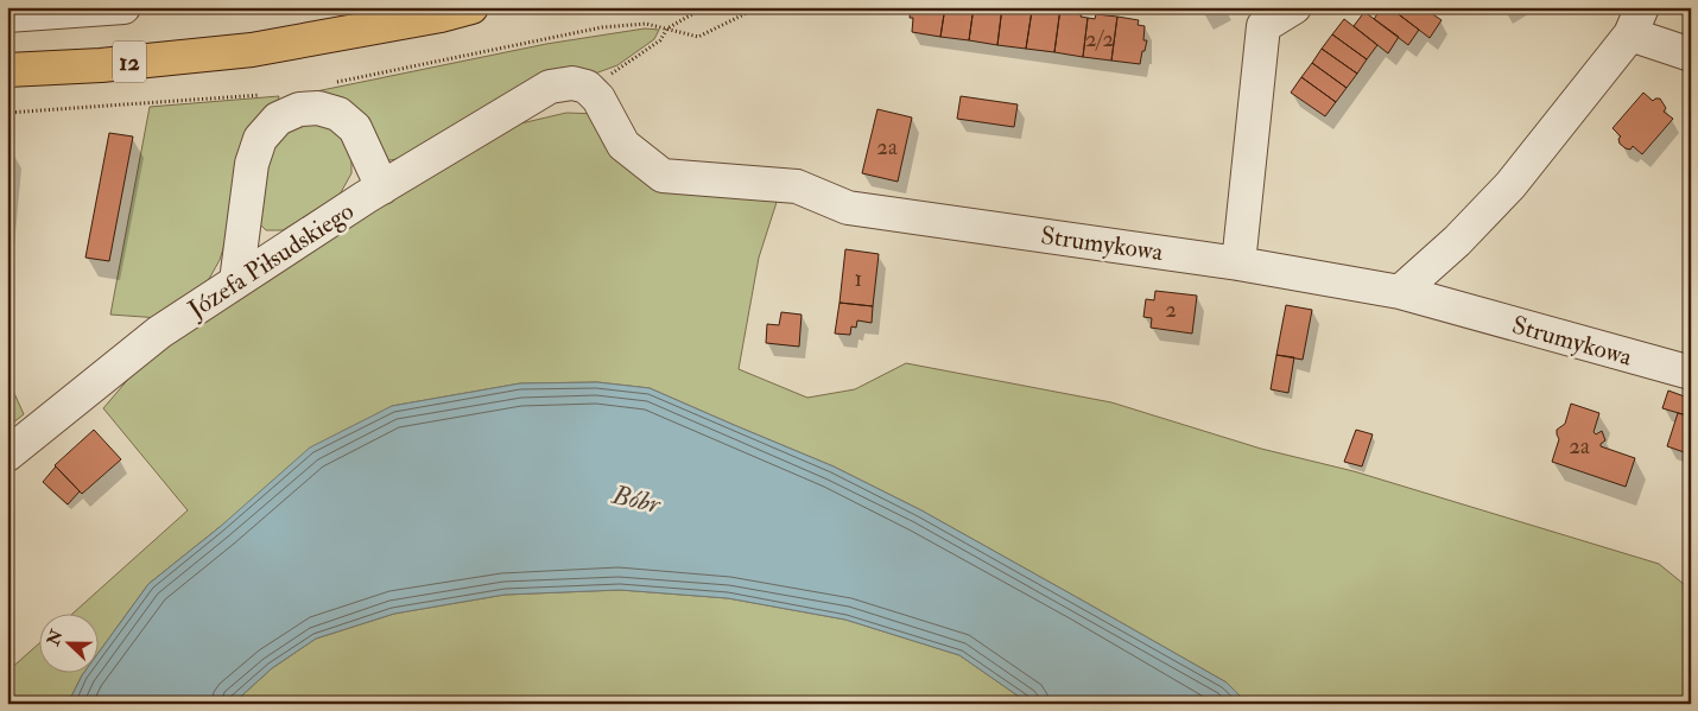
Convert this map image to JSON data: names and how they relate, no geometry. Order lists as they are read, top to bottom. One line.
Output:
{"streets":{"main road":["12"],"street":["Strumykowa","Józefa Piłsudskiego"]},"crossings":[["Strumykowa","Józefa Piłsudskiego"]],"water":["Bóbr"],"house_numbers":["2/2","2a","1","2","2a"],"north":"left"}
